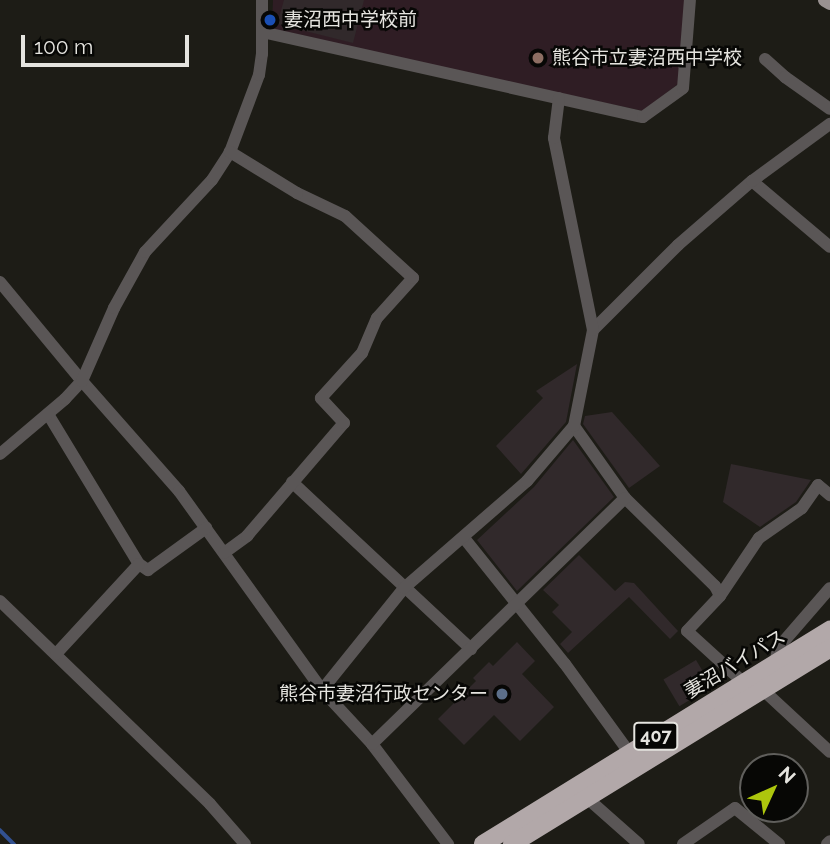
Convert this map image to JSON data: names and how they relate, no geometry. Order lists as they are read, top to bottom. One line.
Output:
{"streets":{"highway":["妻沼バイパス","407"]},"places":["妻沼西中学校前","熊谷市立妻沼西中学校","熊谷市妻沼行政センター"],"scale_bar":"100 m","north":"top right"}
